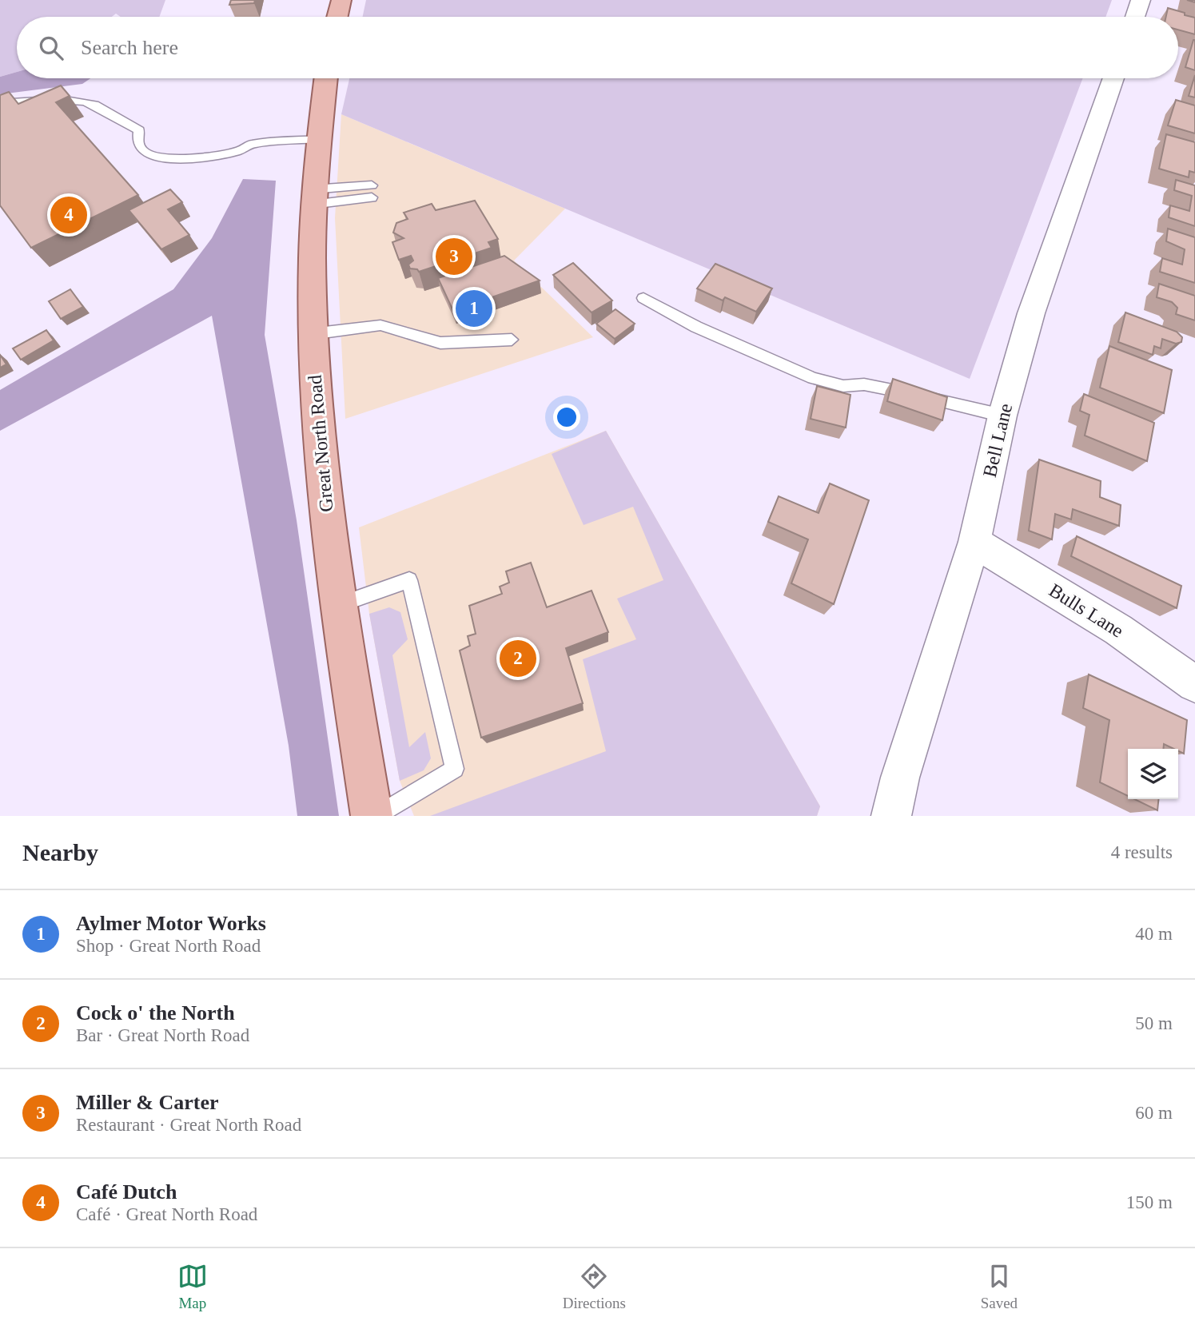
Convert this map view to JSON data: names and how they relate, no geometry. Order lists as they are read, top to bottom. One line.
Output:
{"streets":{"main road":["Great North Road"],"street":["Bell Lane","Bulls Lane"]},"crossings":[["Bell Lane","Bulls Lane"]],"page":{"search":"Search here","pins":["4","3","1","2"],"heading":["Nearby","4 results"],"list":[{"mark":"1","name":"Aylmer Motor Works","note":"Shop · Great North Road","value":"40 m"},{"mark":"2","name":"Cock o' the North","note":"Bar · Great North Road","value":"50 m"},{"mark":"3","name":"Miller & Carter","note":"Restaurant · Great North Road","value":"60 m"},{"mark":"4","name":"Café Dutch","note":"Café · Great North Road","value":"150 m"}],"nav":["Map","Directions","Saved"]}}
